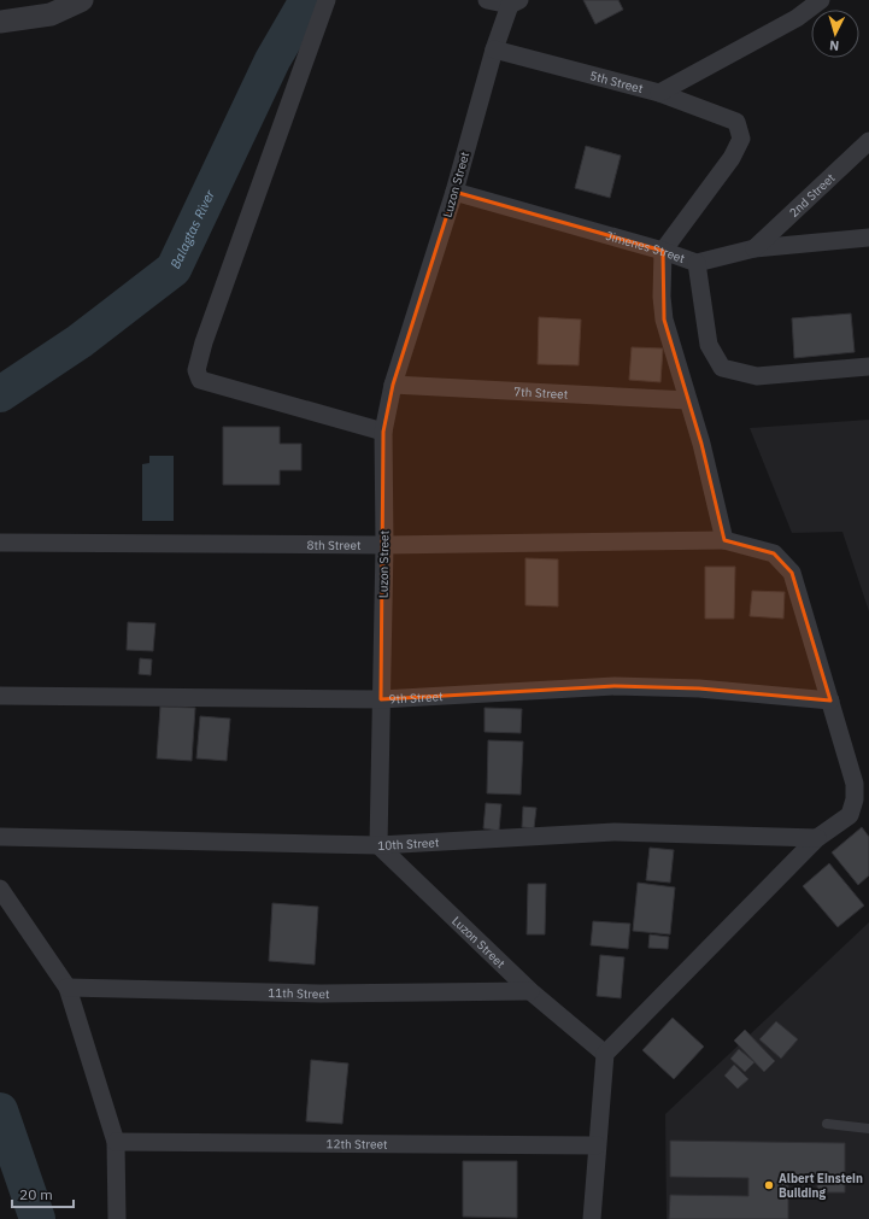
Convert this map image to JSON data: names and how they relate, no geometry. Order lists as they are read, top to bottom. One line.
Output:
{"streets":{"street":["5th Street","Luzon Street","2nd Street","Jimenes Street","7th Street","8th Street","9th Street","10th Street","11th Street","12th Street"]},"crossings":[["5th Street","Luzon Street"],["5th Street","Jimenes Street"],["Luzon Street","Jimenes Street"],["Luzon Street","7th Street"],["Luzon Street","8th Street"],["Luzon Street","9th Street"],["Luzon Street","10th Street"],["Luzon Street","11th Street"],["2nd Street","Jimenes Street"],["8th Street","9th Street"],["8th Street","10th Street"]],"water":["Balagtas River"],"places":["Albert Einstein Building"],"scale_bar":"20 m","north":"bottom"}
